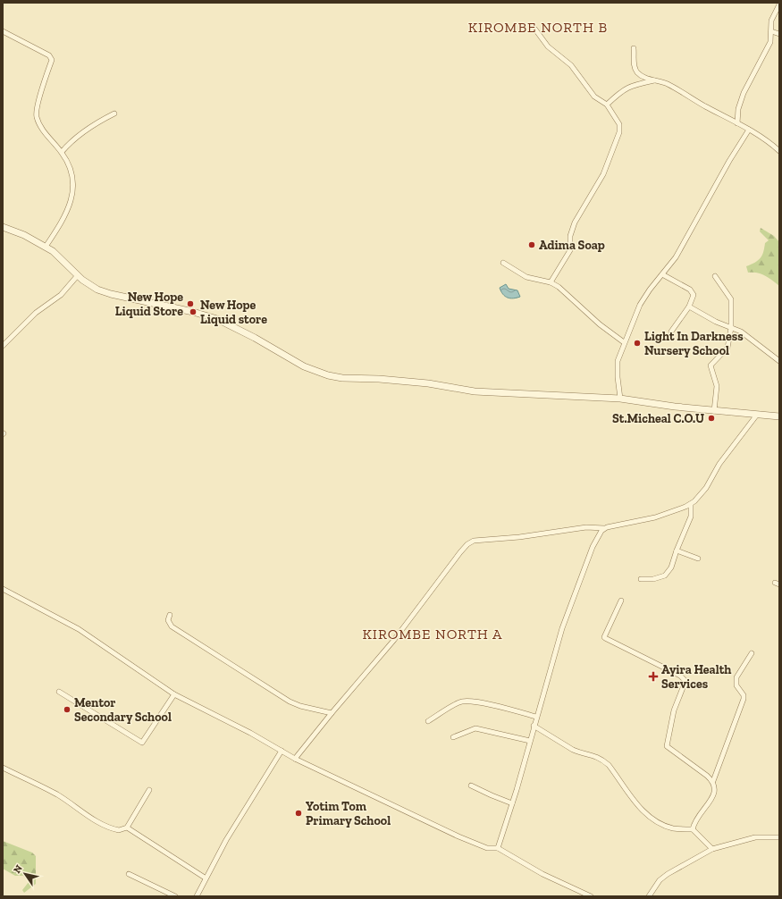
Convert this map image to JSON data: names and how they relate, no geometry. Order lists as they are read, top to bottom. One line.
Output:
{"districts":["KIROMBE NORTH B","KIROMBE NORTH A"],"places":{"other":["Adima Soap","New Hope Liquid Store","New Hope Liquid store","Light In Darkness Nursery School","St.Micheal C.O.U","Mentor Secondary School","Yotim Tom Primary School"],"health":["Ayira Health Services"]},"north":"top left"}
